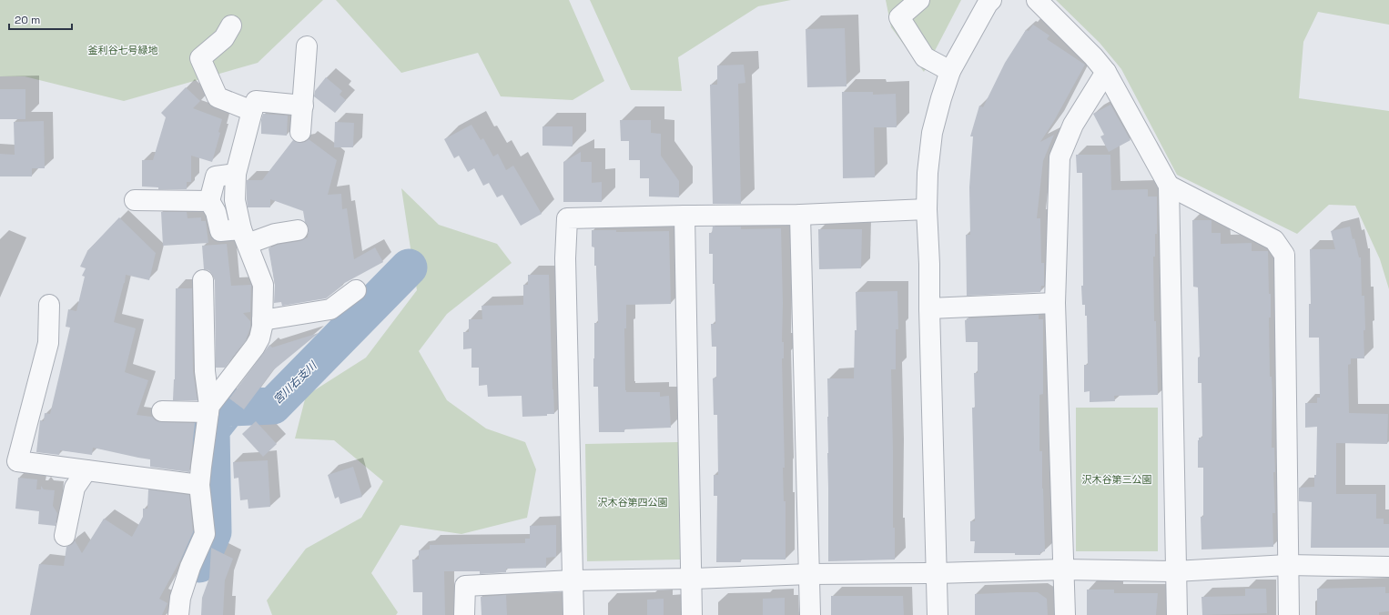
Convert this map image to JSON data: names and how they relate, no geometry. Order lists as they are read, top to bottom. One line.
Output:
{"water":["宮川右支川"],"parks":["釜利谷七号緑地","沢木谷第三公園","沢木谷第四公園"],"scale_bar":"20 m"}
